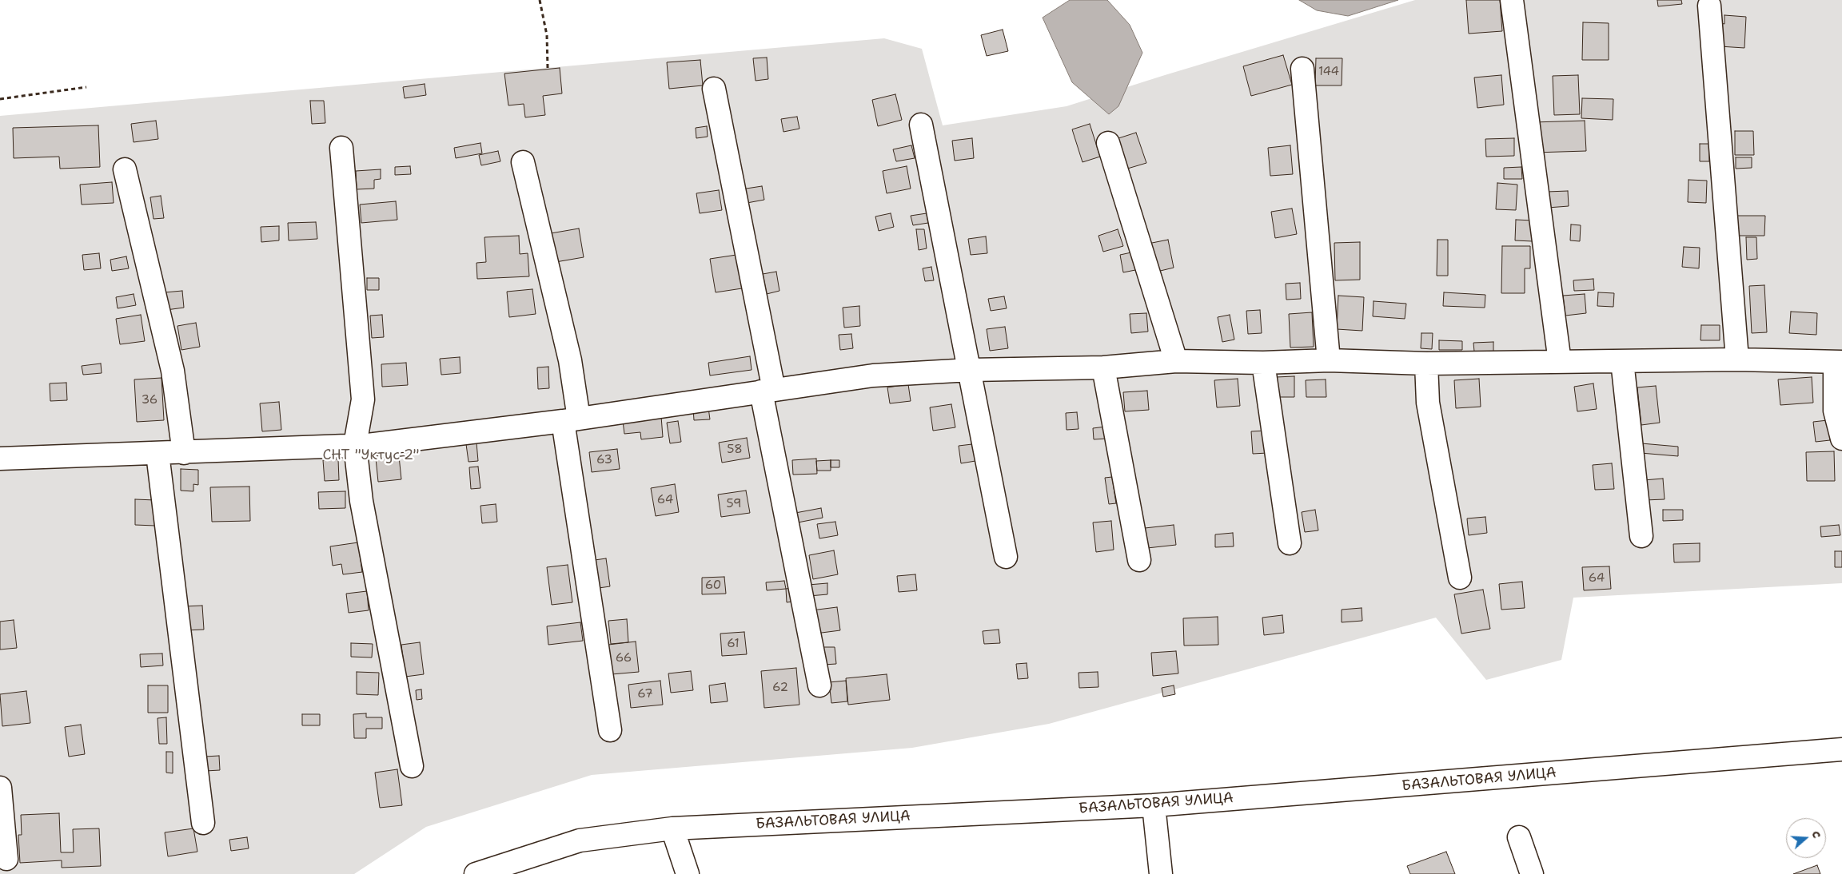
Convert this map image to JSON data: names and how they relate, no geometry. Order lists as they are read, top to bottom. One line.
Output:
{"streets":{"street":["БАЗАЛЬТОВАЯ УЛИЦА"]},"parks":["СНТ \"Уктус-2\""],"house_numbers":["144","36","58","63","64","59","64","60","61","66","62","67"],"north":"right"}
